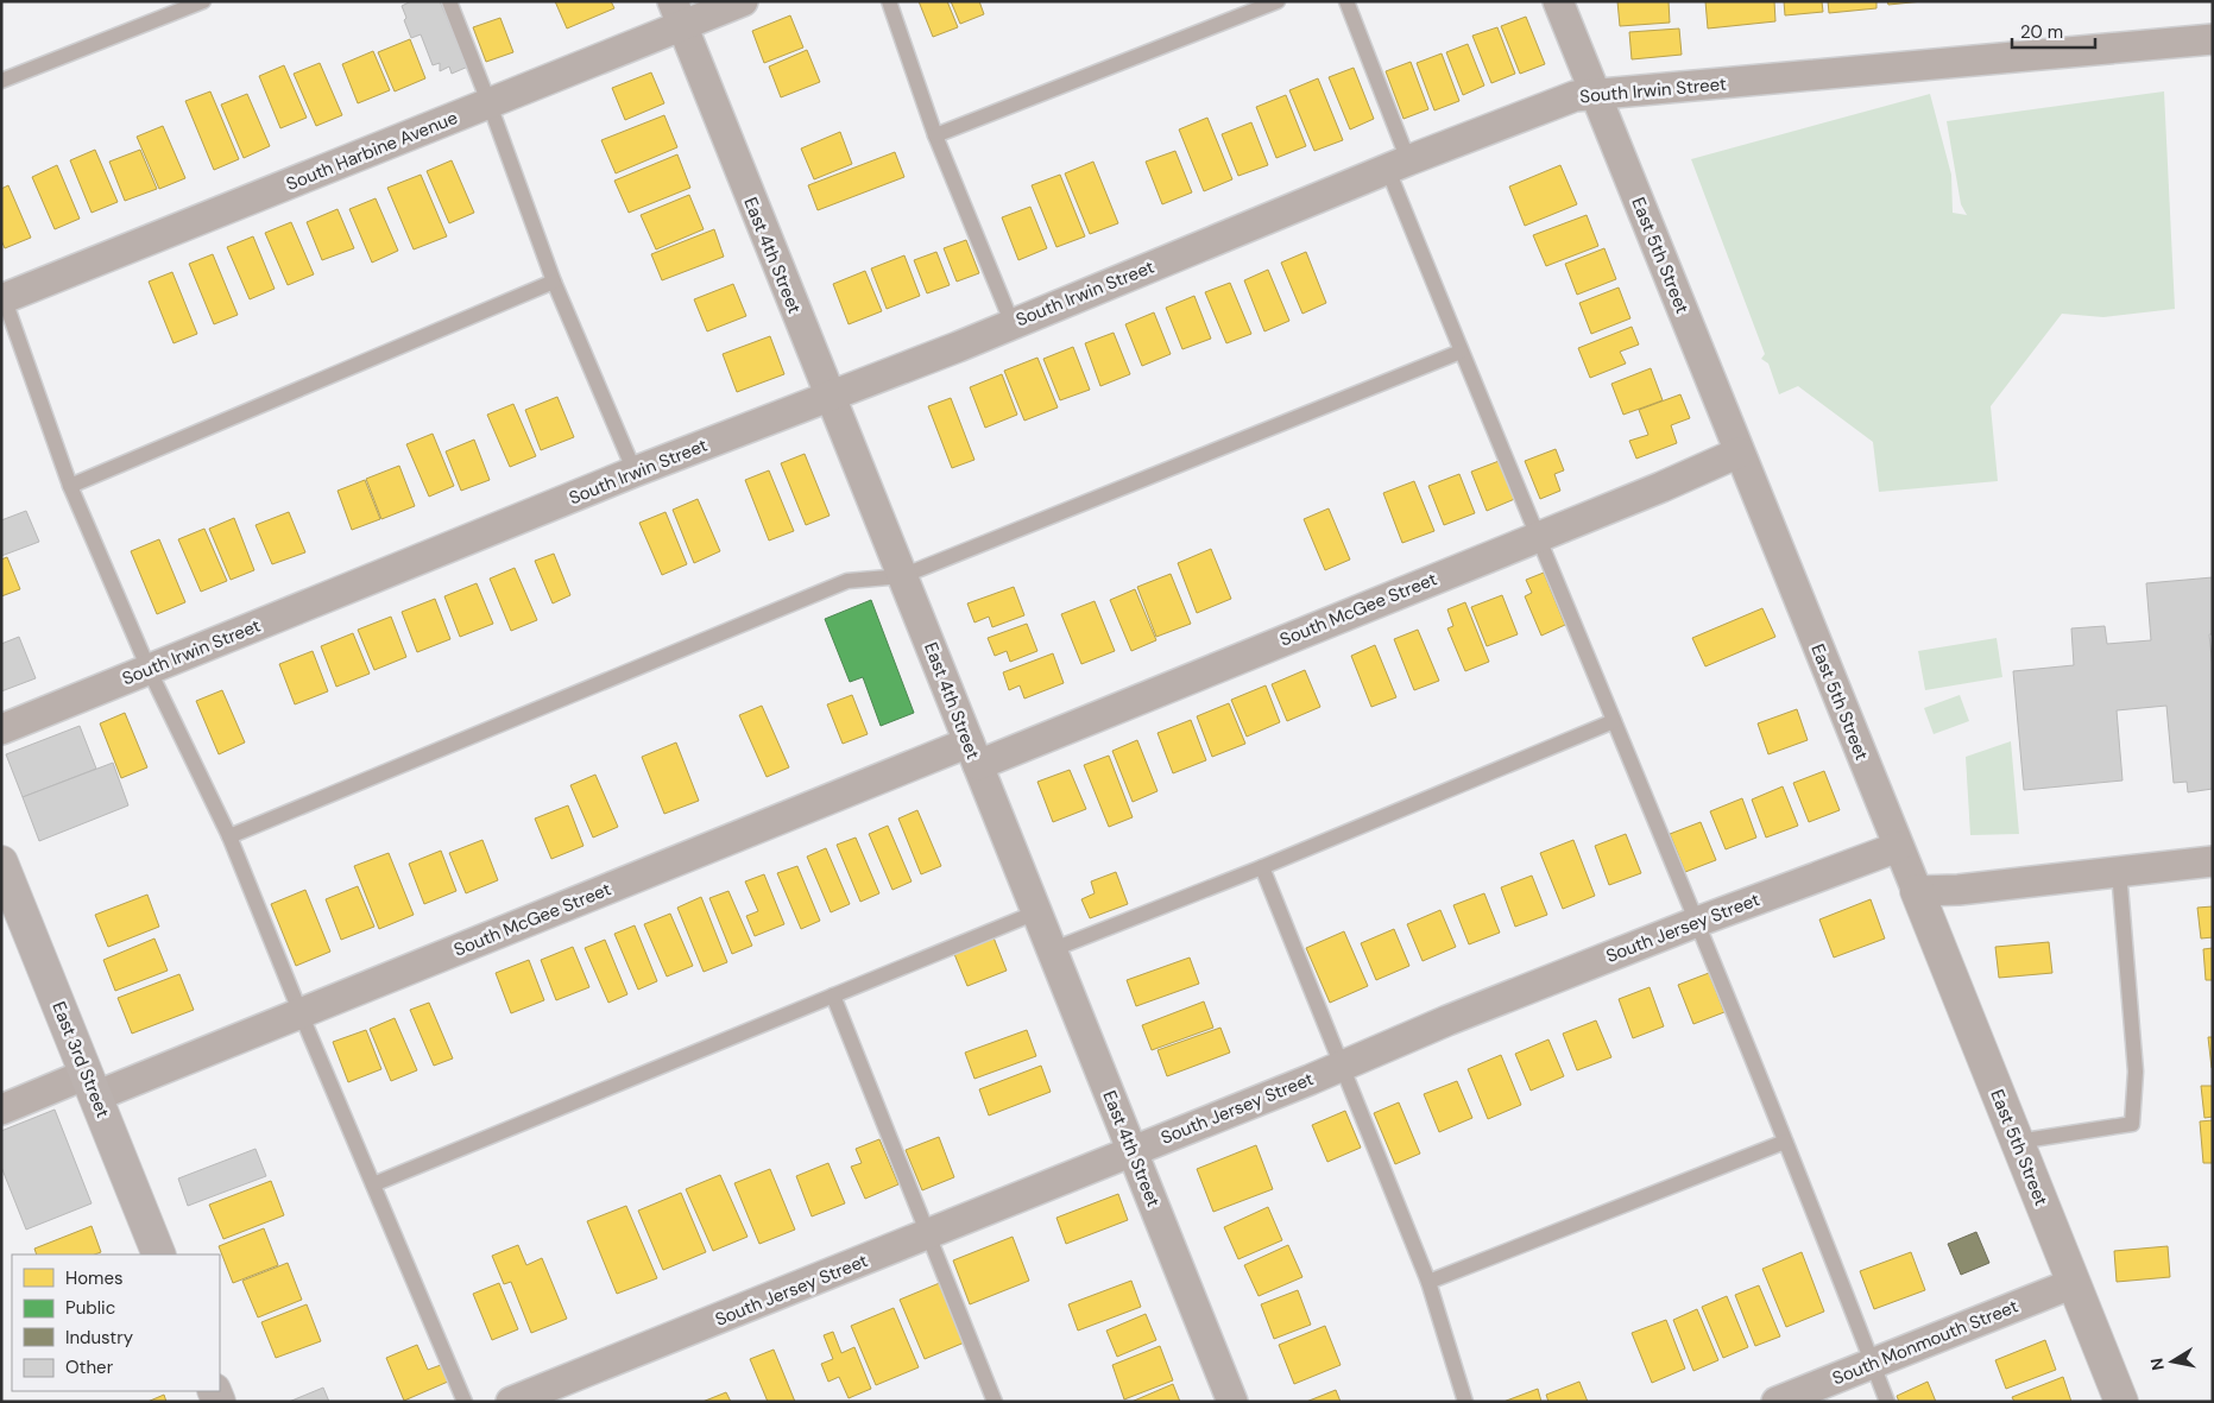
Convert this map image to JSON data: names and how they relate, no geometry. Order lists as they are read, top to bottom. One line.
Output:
{"streets":{"main road":["East 3rd Street"],"street":["South Irwin Street","South Harbine Avenue","East 4th Street","East 5th Street","South McGee Street","South Jersey Street","South Monmouth Street"]},"crossings":[["South Irwin Street","East 4th Street"],["South Irwin Street","East 5th Street"],["South Harbine Avenue","East 4th Street"],["East 4th Street","South McGee Street"],["East 4th Street","South Jersey Street"],["East 5th Street","South McGee Street"],["East 5th Street","South Jersey Street"],["East 5th Street","South Monmouth Street"],["South McGee Street","East 3rd Street"]],"legend":["Homes","Public","Industry","Other"],"scale_bar":"20 m","north":"left"}
